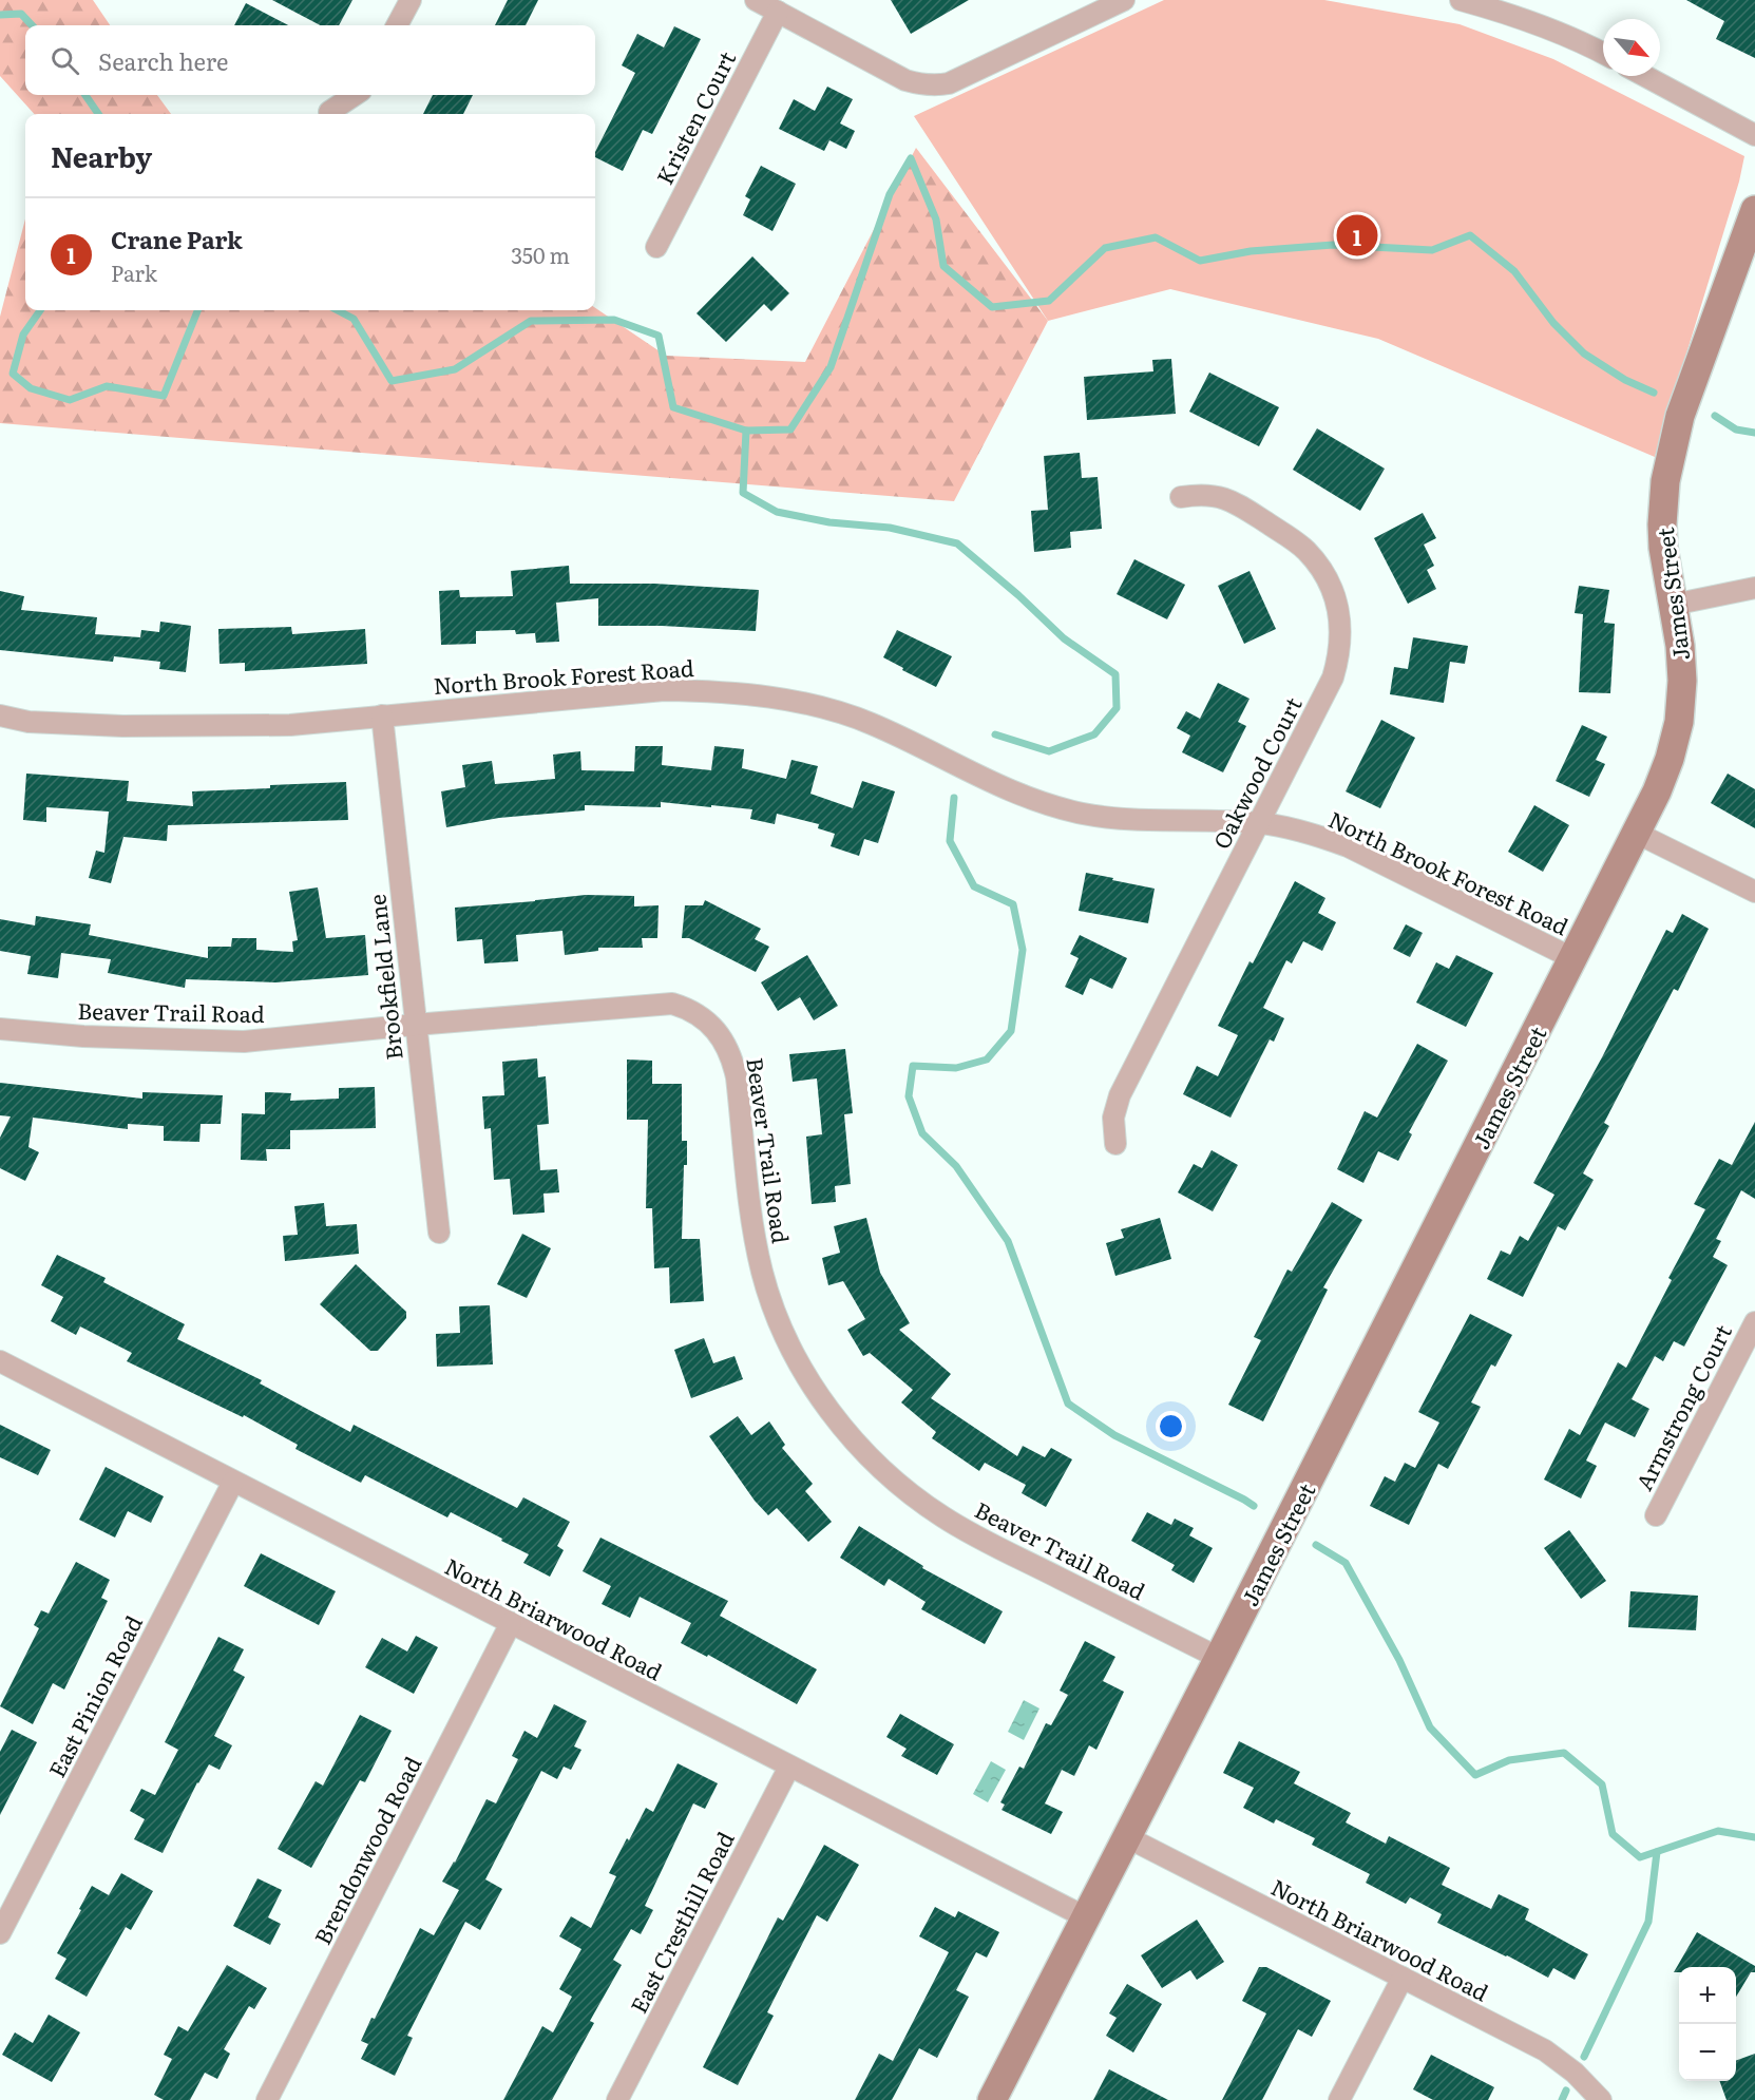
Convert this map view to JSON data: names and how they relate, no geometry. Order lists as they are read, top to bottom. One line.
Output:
{"streets":{"street":["Kristen Court","James Street","North Brook Forest Road","Oakwood Court","Brookfield Lane","Beaver Trail Road","Armstrong Court","North Briarwood Road","East Pinion Road","Brendonwood Road","East Cresthill Road"]},"crossings":[["James Street","North Brook Forest Road"],["James Street","Beaver Trail Road"],["James Street","North Briarwood Road"],["North Brook Forest Road","Oakwood Court"],["North Brook Forest Road","Brookfield Lane"],["Brookfield Lane","Beaver Trail Road"],["North Briarwood Road","East Pinion Road"],["North Briarwood Road","Brendonwood Road"],["North Briarwood Road","East Cresthill Road"]],"north":"bottom right","page":{"search":"Search here","heading":"Nearby","list":[{"mark":"1","name":"Crane Park","note":"Park","value":"350 m"}],"pins":"1","map_buttons":["+","−"]}}
